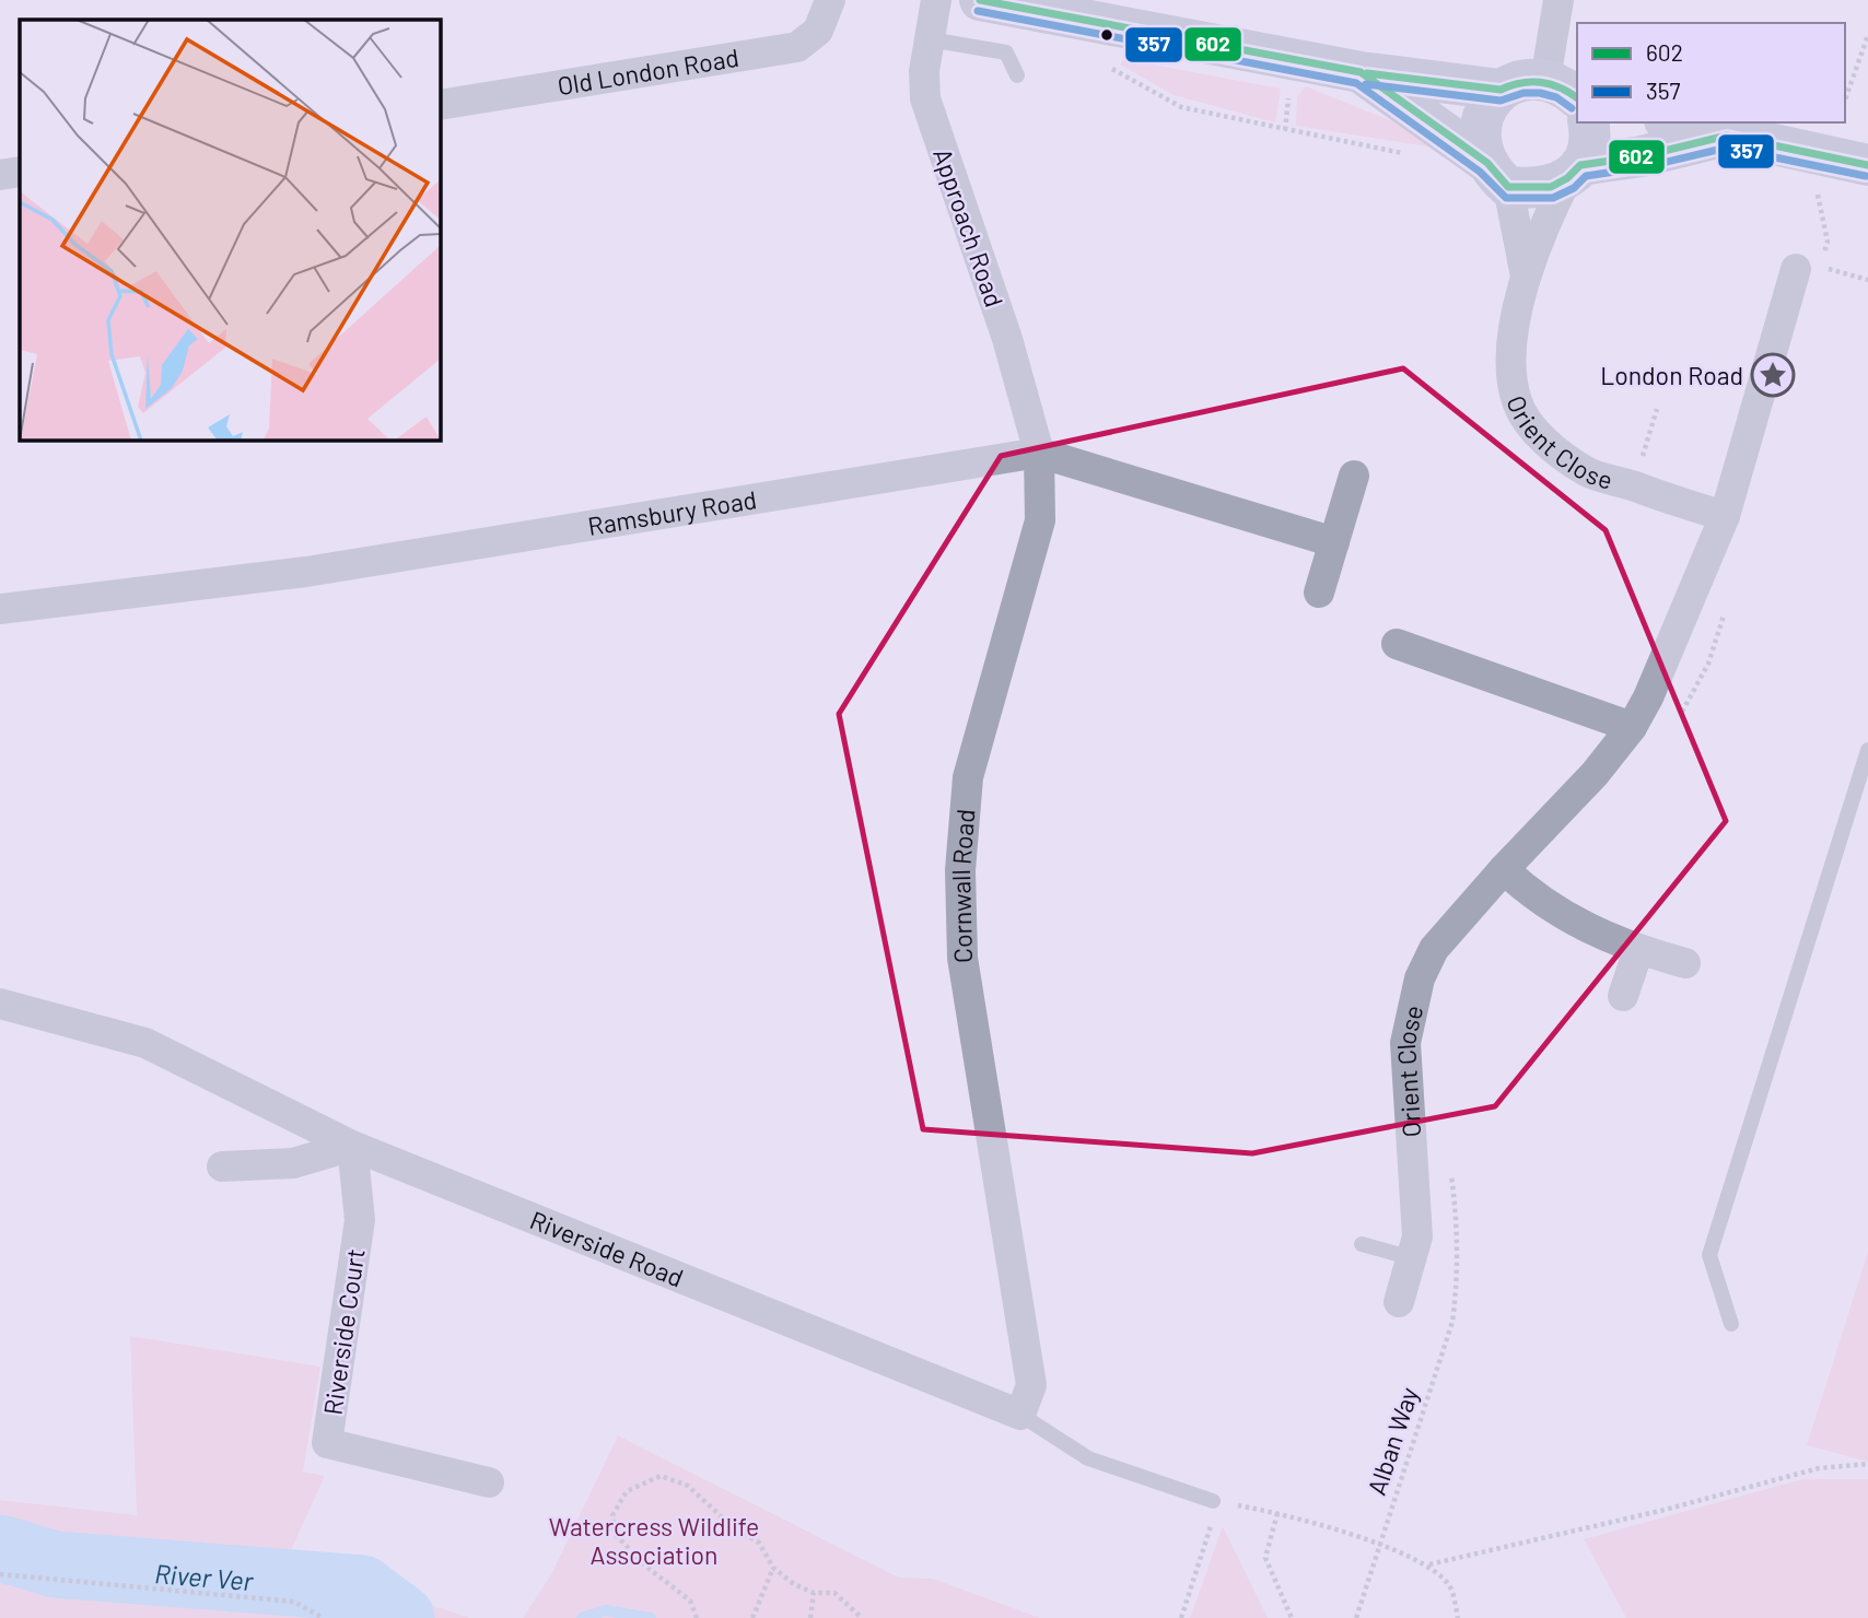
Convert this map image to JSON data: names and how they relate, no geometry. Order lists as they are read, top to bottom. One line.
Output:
{"streets":{"street":["Old London Road","Approach Road","Orient Close","Ramsbury Road","Cornwall Road","Riverside Road","Riverside Court"],"path":["Alban Way"]},"crossings":[["Approach Road","Ramsbury Road"],["Approach Road","Cornwall Road"],["Ramsbury Road","Cornwall Road"],["Cornwall Road","Riverside Road"],["Riverside Road","Riverside Court"]],"water":["River Ver"],"parks":["Watercress Wildlife Association"],"places":{"place":["London Road"]},"lines":["transit line 602","transit line 357"],"legend":["602","357"]}
